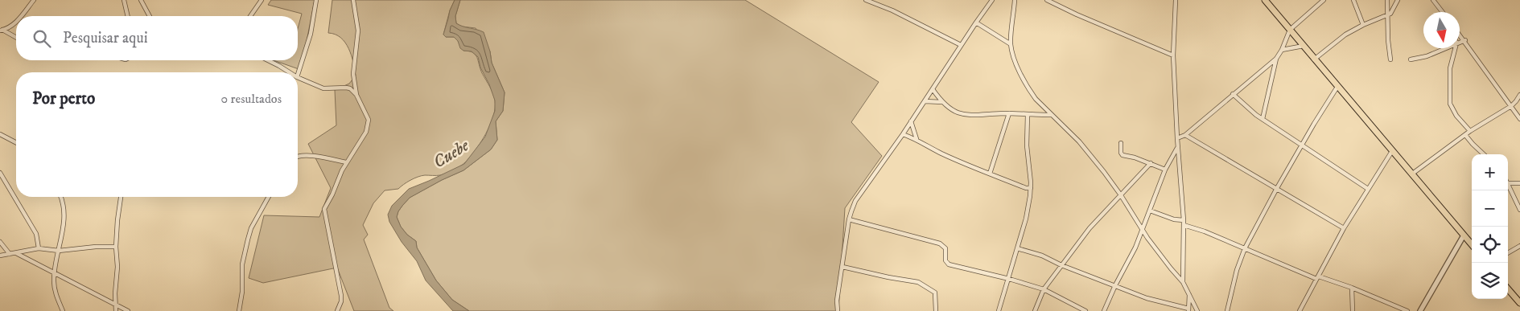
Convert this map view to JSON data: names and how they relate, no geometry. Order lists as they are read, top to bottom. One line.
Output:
{"water":["Cuebe"],"north":"bottom","page":{"search":"Pesquisar aqui","heading":["Por perto","0 resultados"],"map_buttons":["+","−"]}}
